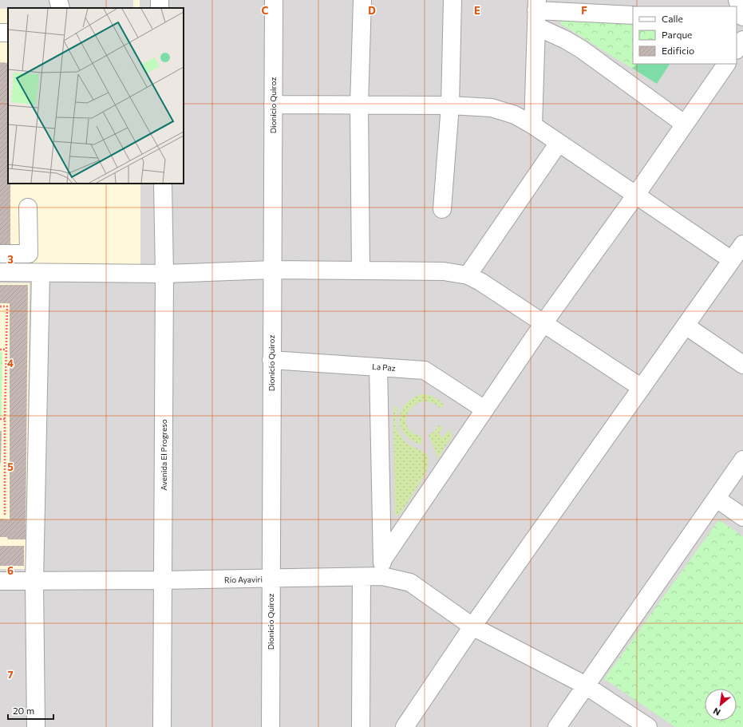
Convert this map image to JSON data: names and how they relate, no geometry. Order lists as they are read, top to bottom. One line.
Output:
{"streets":{"street":["Dionicio Quiroz","La Paz","Avenida El Progreso","Río Ayaviri"]},"crossings":[["Dionicio Quiroz","La Paz"],["Dionicio Quiroz","Río Ayaviri"],["Avenida El Progreso","Río Ayaviri"]],"legend":["Calle","Parque","Edificio"],"scale_bar":"20 m","north":"bottom left","grid":{"columns":["C","D","E","F"],"rows":["3","4","5","6","7"]}}
